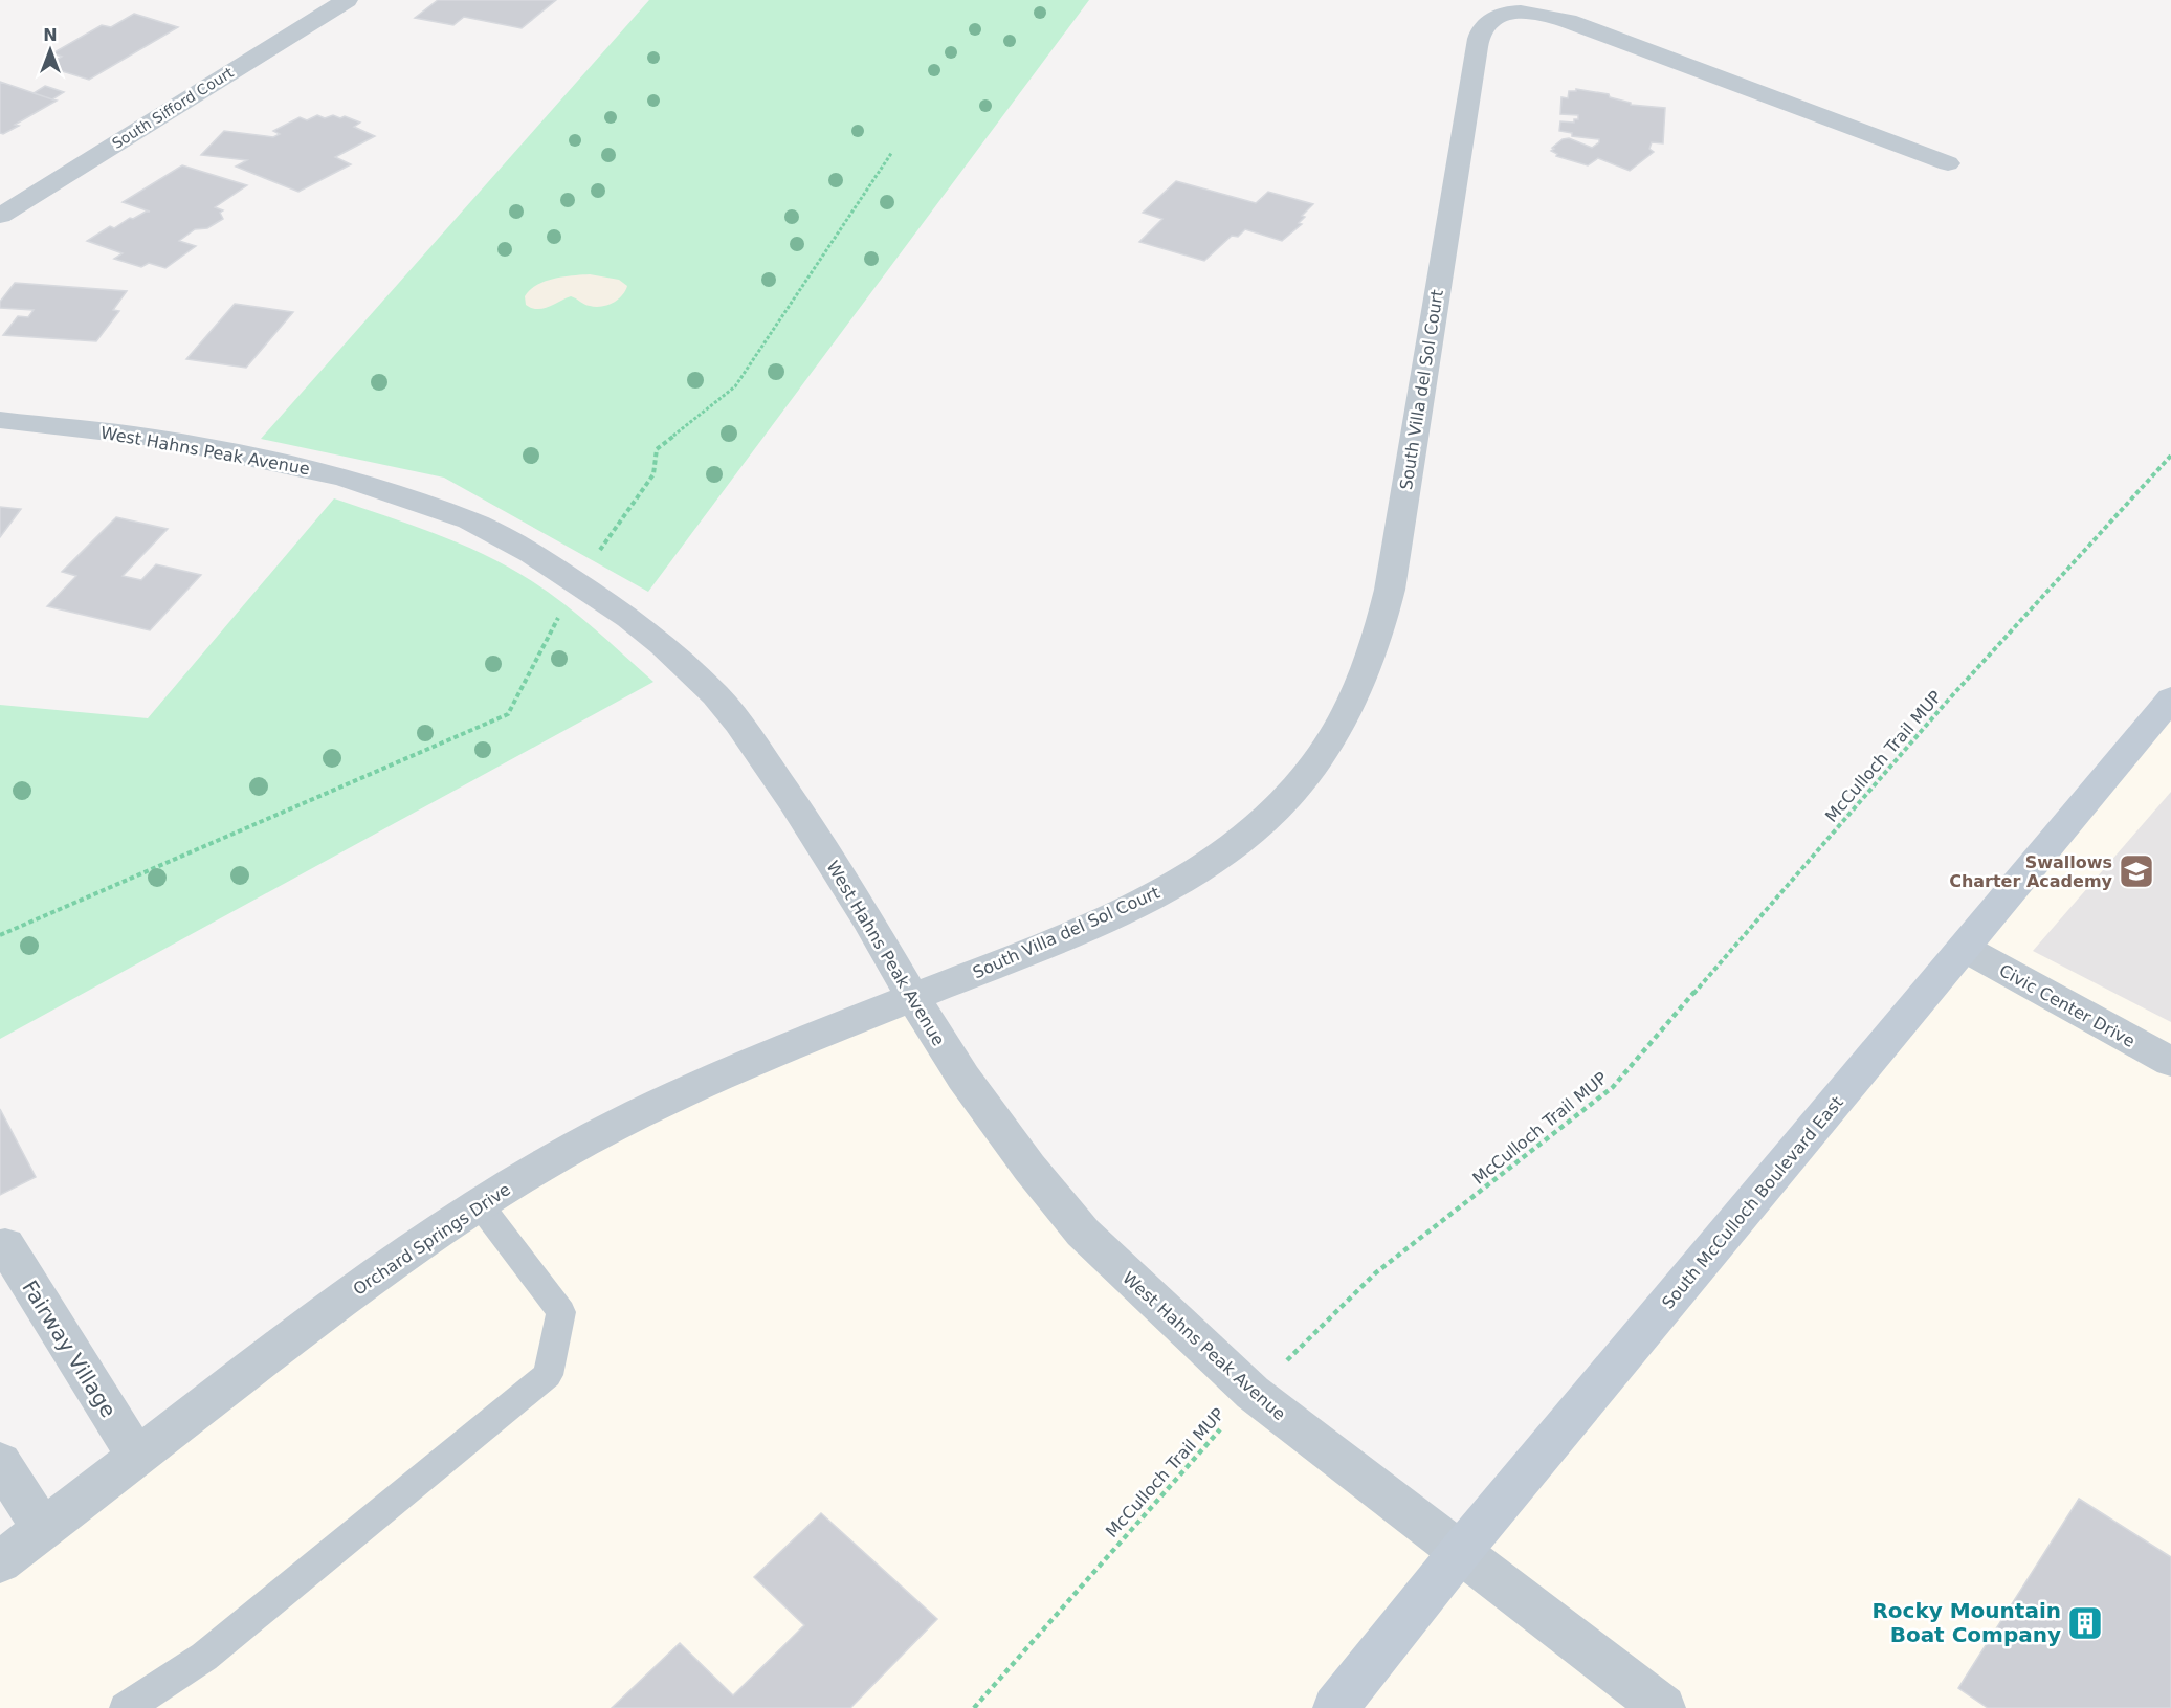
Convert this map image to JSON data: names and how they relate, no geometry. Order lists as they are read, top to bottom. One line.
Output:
{"streets":{"main road":["South McCulloch Boulevard East"],"street":["South Sifford Court","South Villa del Sol Court","West Hahns Peak Avenue","Civic Center Drive","Orchard Springs Drive","Fairway Village"],"path":["McCulloch Trail MUP"]},"crossings":[["South Villa del Sol Court","West Hahns Peak Avenue"],["South Villa del Sol Court","Orchard Springs Drive"],["West Hahns Peak Avenue","McCulloch Trail MUP"],["West Hahns Peak Avenue","South McCulloch Boulevard East"],["West Hahns Peak Avenue","Orchard Springs Drive"],["Civic Center Drive","South McCulloch Boulevard East"],["Orchard Springs Drive","Fairway Village"]],"places":{"school or university":["Swallows Charter Academy"],"building":["Rocky Mountain Boat Company"]},"north":"top"}
